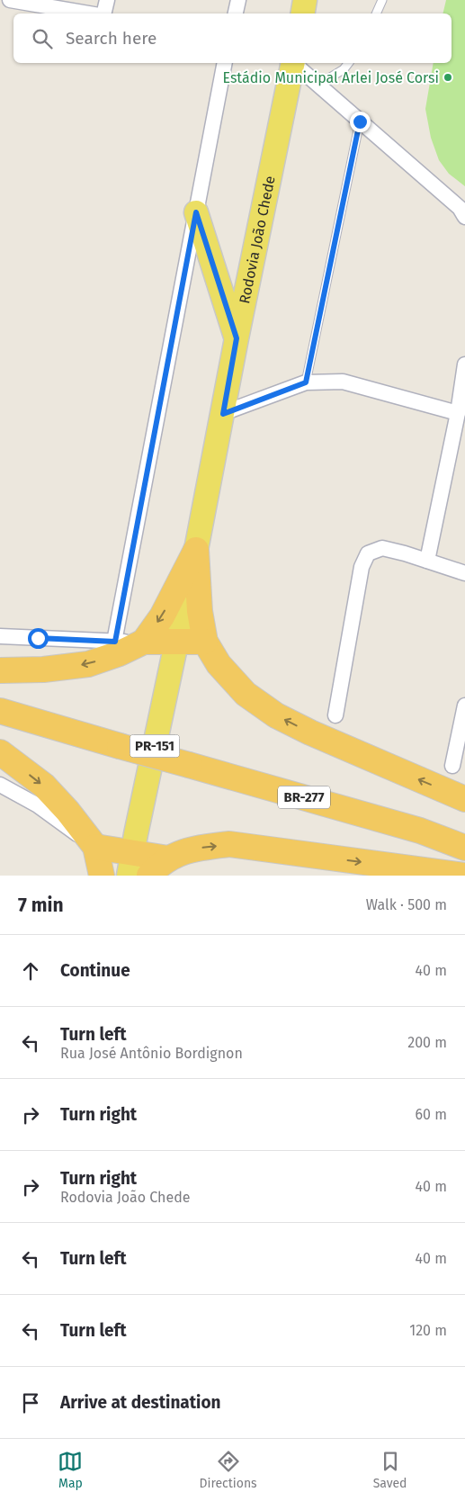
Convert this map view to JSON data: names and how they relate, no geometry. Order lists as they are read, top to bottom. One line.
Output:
{"streets":{"highway":["BR-277"],"main road":["Rodovia João Chede","PR-151"]},"crossings":[["Rodovia João Chede","PR-151"]],"places":["Estádio Municipal Arlei José Corsi"],"page":{"search":"Search here","heading":["7 min","Walk · 500 m"],"list":[["Continue","40 m"],["Turn left","Rua José Antônio Bordignon","200 m"],["Turn right","60 m"],["Turn right","Rodovia João Chede","40 m"],["Turn left","40 m"],["Turn left","120 m"],"Arrive at destination"],"nav":["Map","Directions","Saved"]}}
